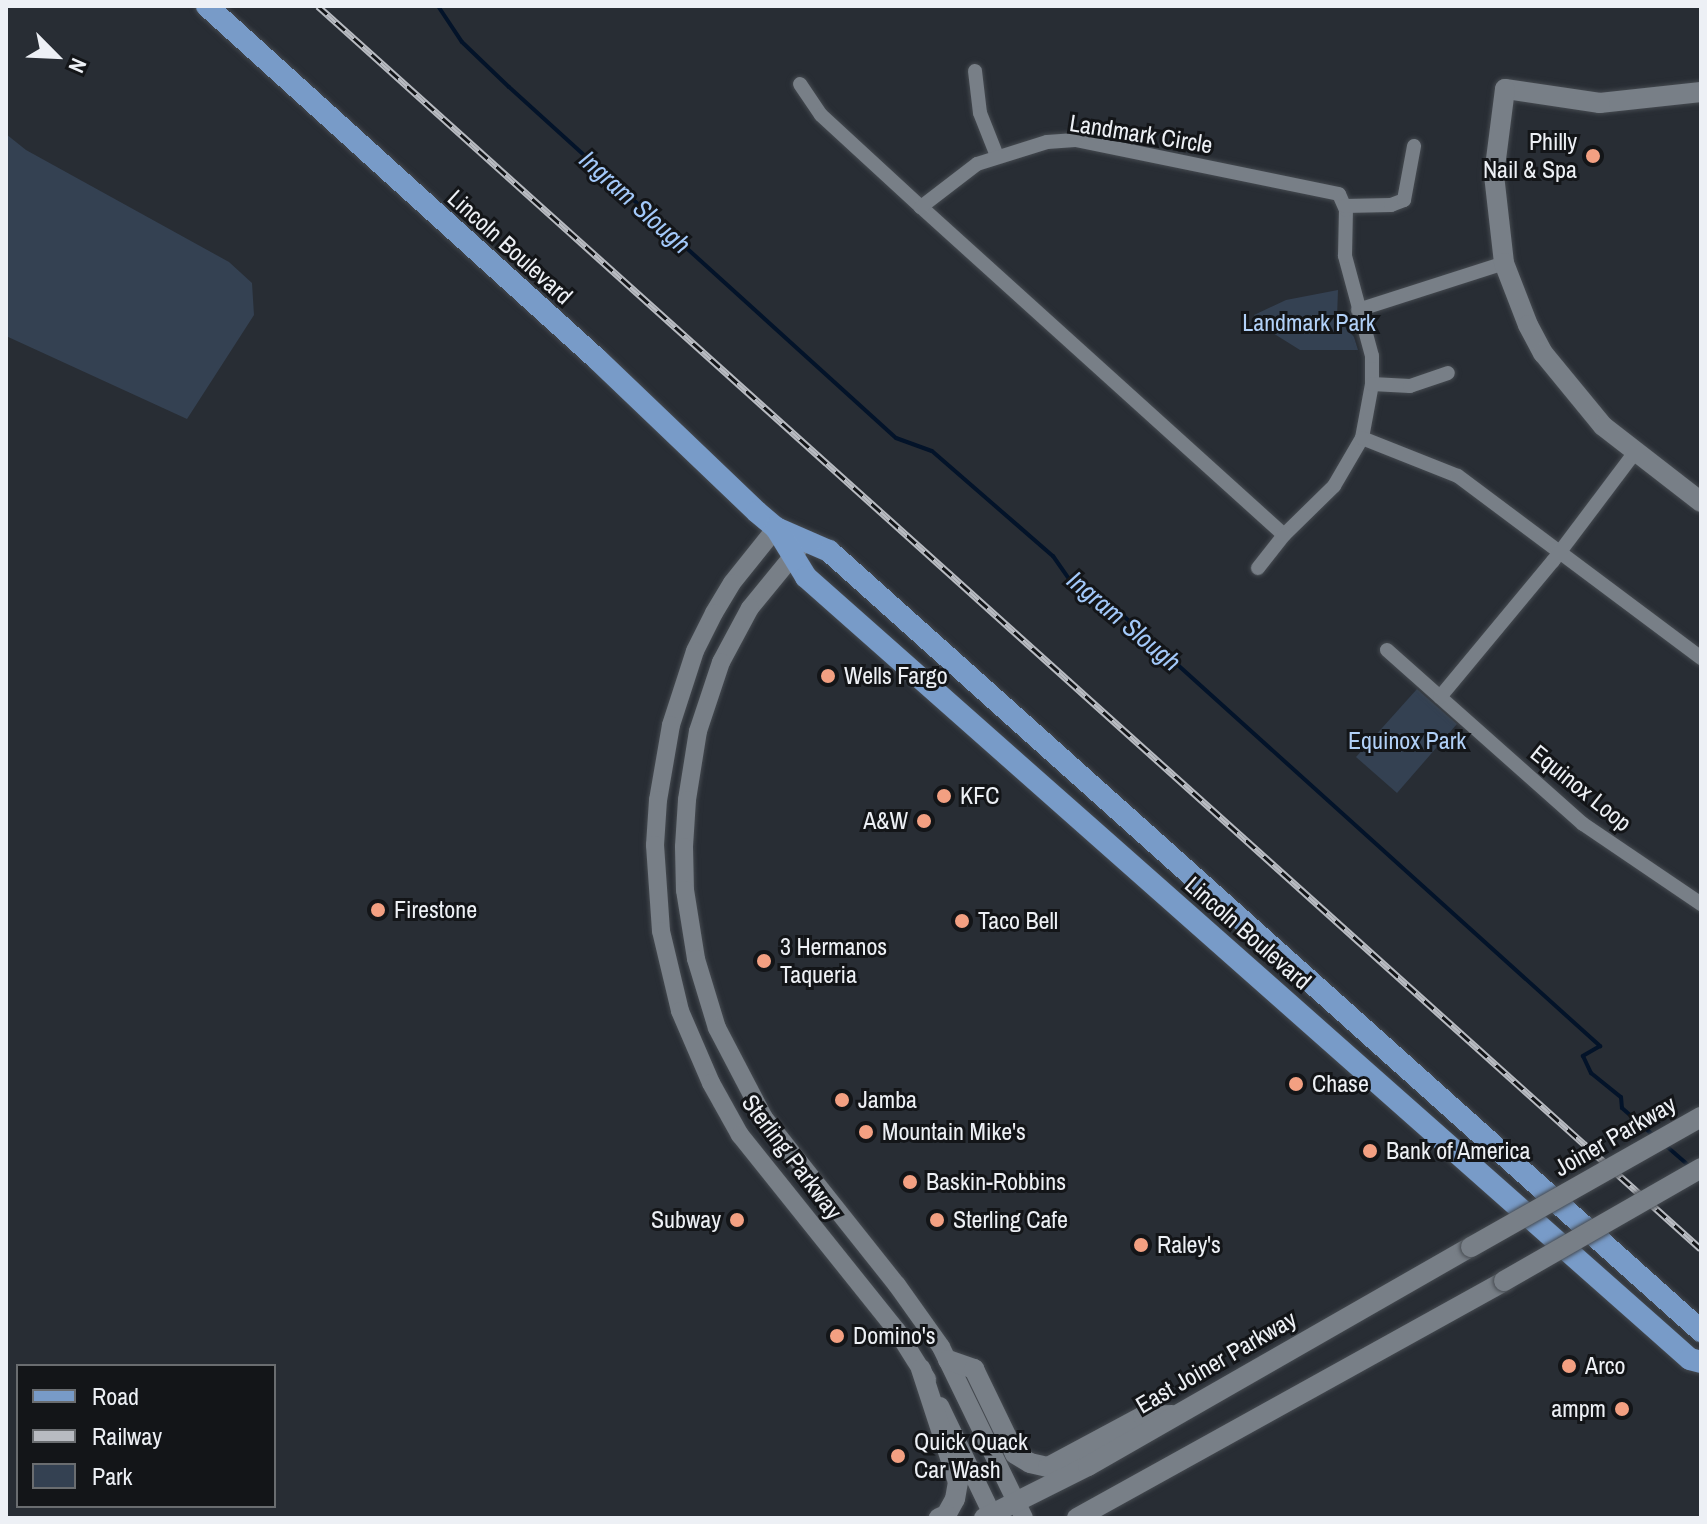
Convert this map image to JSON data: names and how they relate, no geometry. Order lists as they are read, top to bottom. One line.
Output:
{"streets":{"main road":["Lincoln Boulevard","Joiner Parkway","East Joiner Parkway"],"street":["Landmark Circle","Equinox Loop","Sterling Parkway"]},"crossings":[["Lincoln Boulevard","Sterling Parkway"],["Joiner Parkway","East Joiner Parkway"],["Sterling Parkway","East Joiner Parkway"]],"water":["Ingram Slough"],"parks":["Landmark Park","Equinox Park"],"places":["Philly Nail & Spa","Wells Fargo","KFC","A&W","Firestone","Taco Bell","3 Hermanos Taqueria","Chase","Jamba","Mountain Mike's","Bank of America","Baskin-Robbins","Subway","Sterling Cafe","Raley's","Domino's","Arco","ampm","Quick Quack Car Wash"],"legend":["Road","Railway","Park"],"north":"bottom right"}
